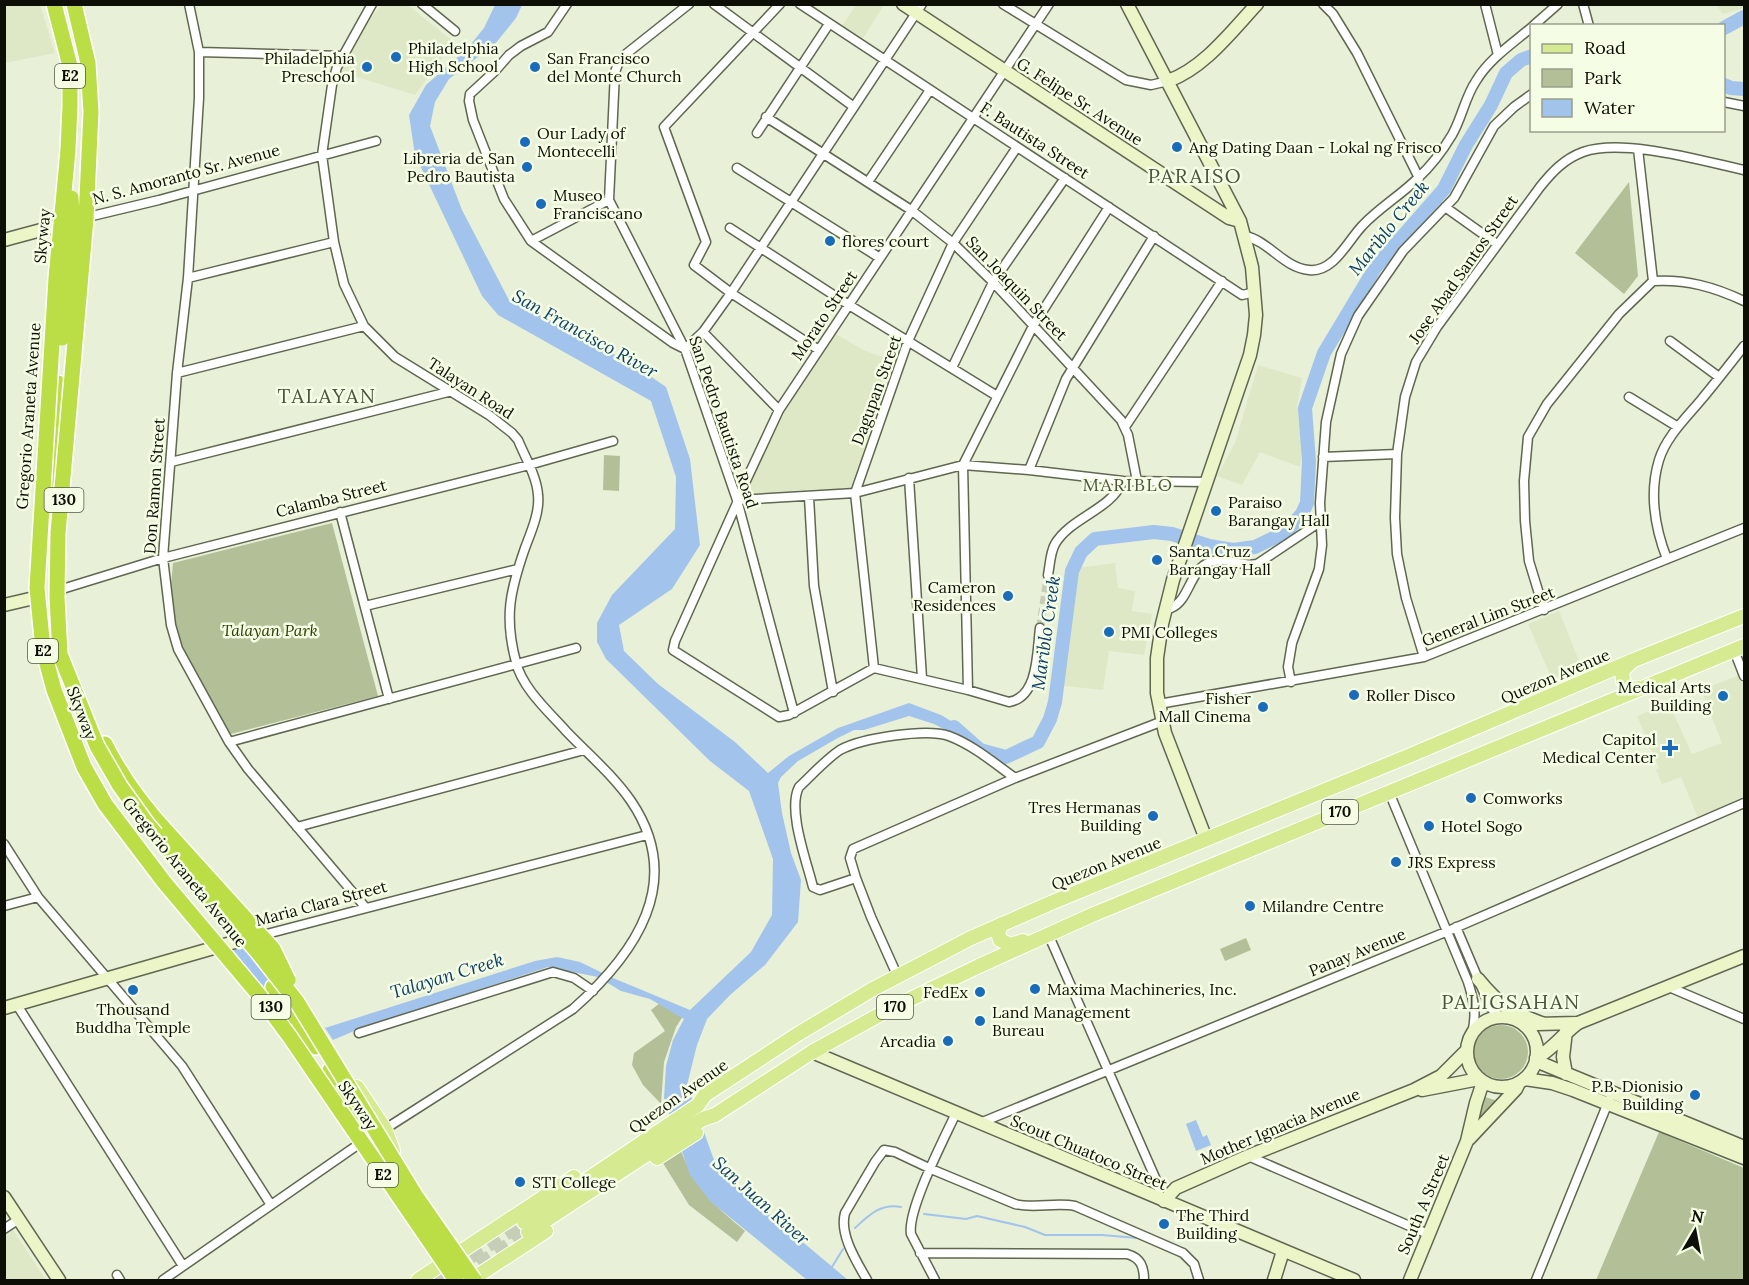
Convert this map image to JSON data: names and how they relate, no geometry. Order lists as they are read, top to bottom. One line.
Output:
{"streets":{"highway":["E2","Skyway"],"main road":["G. Felipe Sr. Avenue","N. S. Amoranto Sr. Avenue","Gregorio Araneta Avenue","130","Quezon Avenue","170","Maria Clara Street","Mother Ignacia Avenue","Scout Chuatoco Street","South A Street"],"street":["F. Bautista Street","Jose Abad Santos Street","San Joaquin Street","Morato Street","Talayan Road","Dagupan Street","San Pedro Bautista Road","Don Ramon Street","Calamba Street","General Lim Street","Panay Avenue"]},"crossings":[["G. Felipe Sr. Avenue","Morato Street"],["F. Bautista Street","Morato Street"],["F. Bautista Street","Dagupan Street"],["N. S. Amoranto Sr. Avenue","Talayan Road"],["N. S. Amoranto Sr. Avenue","Gregorio Araneta Avenue"],["N. S. Amoranto Sr. Avenue","Don Ramon Street"],["Skyway","Gregorio Araneta Avenue"],["Jose Abad Santos Street","General Lim Street"],["San Joaquin Street","Morato Street"],["San Joaquin Street","Dagupan Street"],["Morato Street","San Pedro Bautista Road"],["Talayan Road","Gregorio Araneta Avenue"],["Talayan Road","Calamba Street"],["Talayan Road","Maria Clara Street"],["Gregorio Araneta Avenue","Calamba Street"],["Gregorio Araneta Avenue","Maria Clara Street"],["Don Ramon Street","Calamba Street"],["Don Ramon Street","Maria Clara Street"],["Quezon Avenue","170"],["170","Scout Chuatoco Street"],["Panay Avenue","Scout Chuatoco Street"],["Mother Ignacia Avenue","Scout Chuatoco Street"],["Mother Ignacia Avenue","South A Street"]],"districts":["PARAISO","TALAYAN","MARIBLO","PALIGSAHAN"],"water":["Mariblo Creek","San Francisco River","Talayan Creek","San Juan River"],"parks":["Talayan Park"],"places":{"other":["Philadelphia High School","Philadelphia Preschool","San Francisco del Monte Church","Our Lady of Montecelli","Ang Dating Daan - Lokal ng Frisco","Libreria de San Pedro Bautista","Museo Franciscano","flores court","Paraiso Barangay Hall","Santa Cruz Barangay Hall","Cameron Residences","PMI Colleges","Roller Disco","Medical Arts Building","Fisher Mall Cinema","Comworks","Tres Hermanas Building","Hotel Sogo","JRS Express","Milandre Centre","Maxima Machineries, Inc.","Thousand Buddha Temple","FedEx","Land Management Bureau","Arcadia","P.B. Dionisio Building","STI College","The Third Building"],"health":["Capitol Medical Center"]},"legend":["Road","Park","Water"],"north":"top"}
